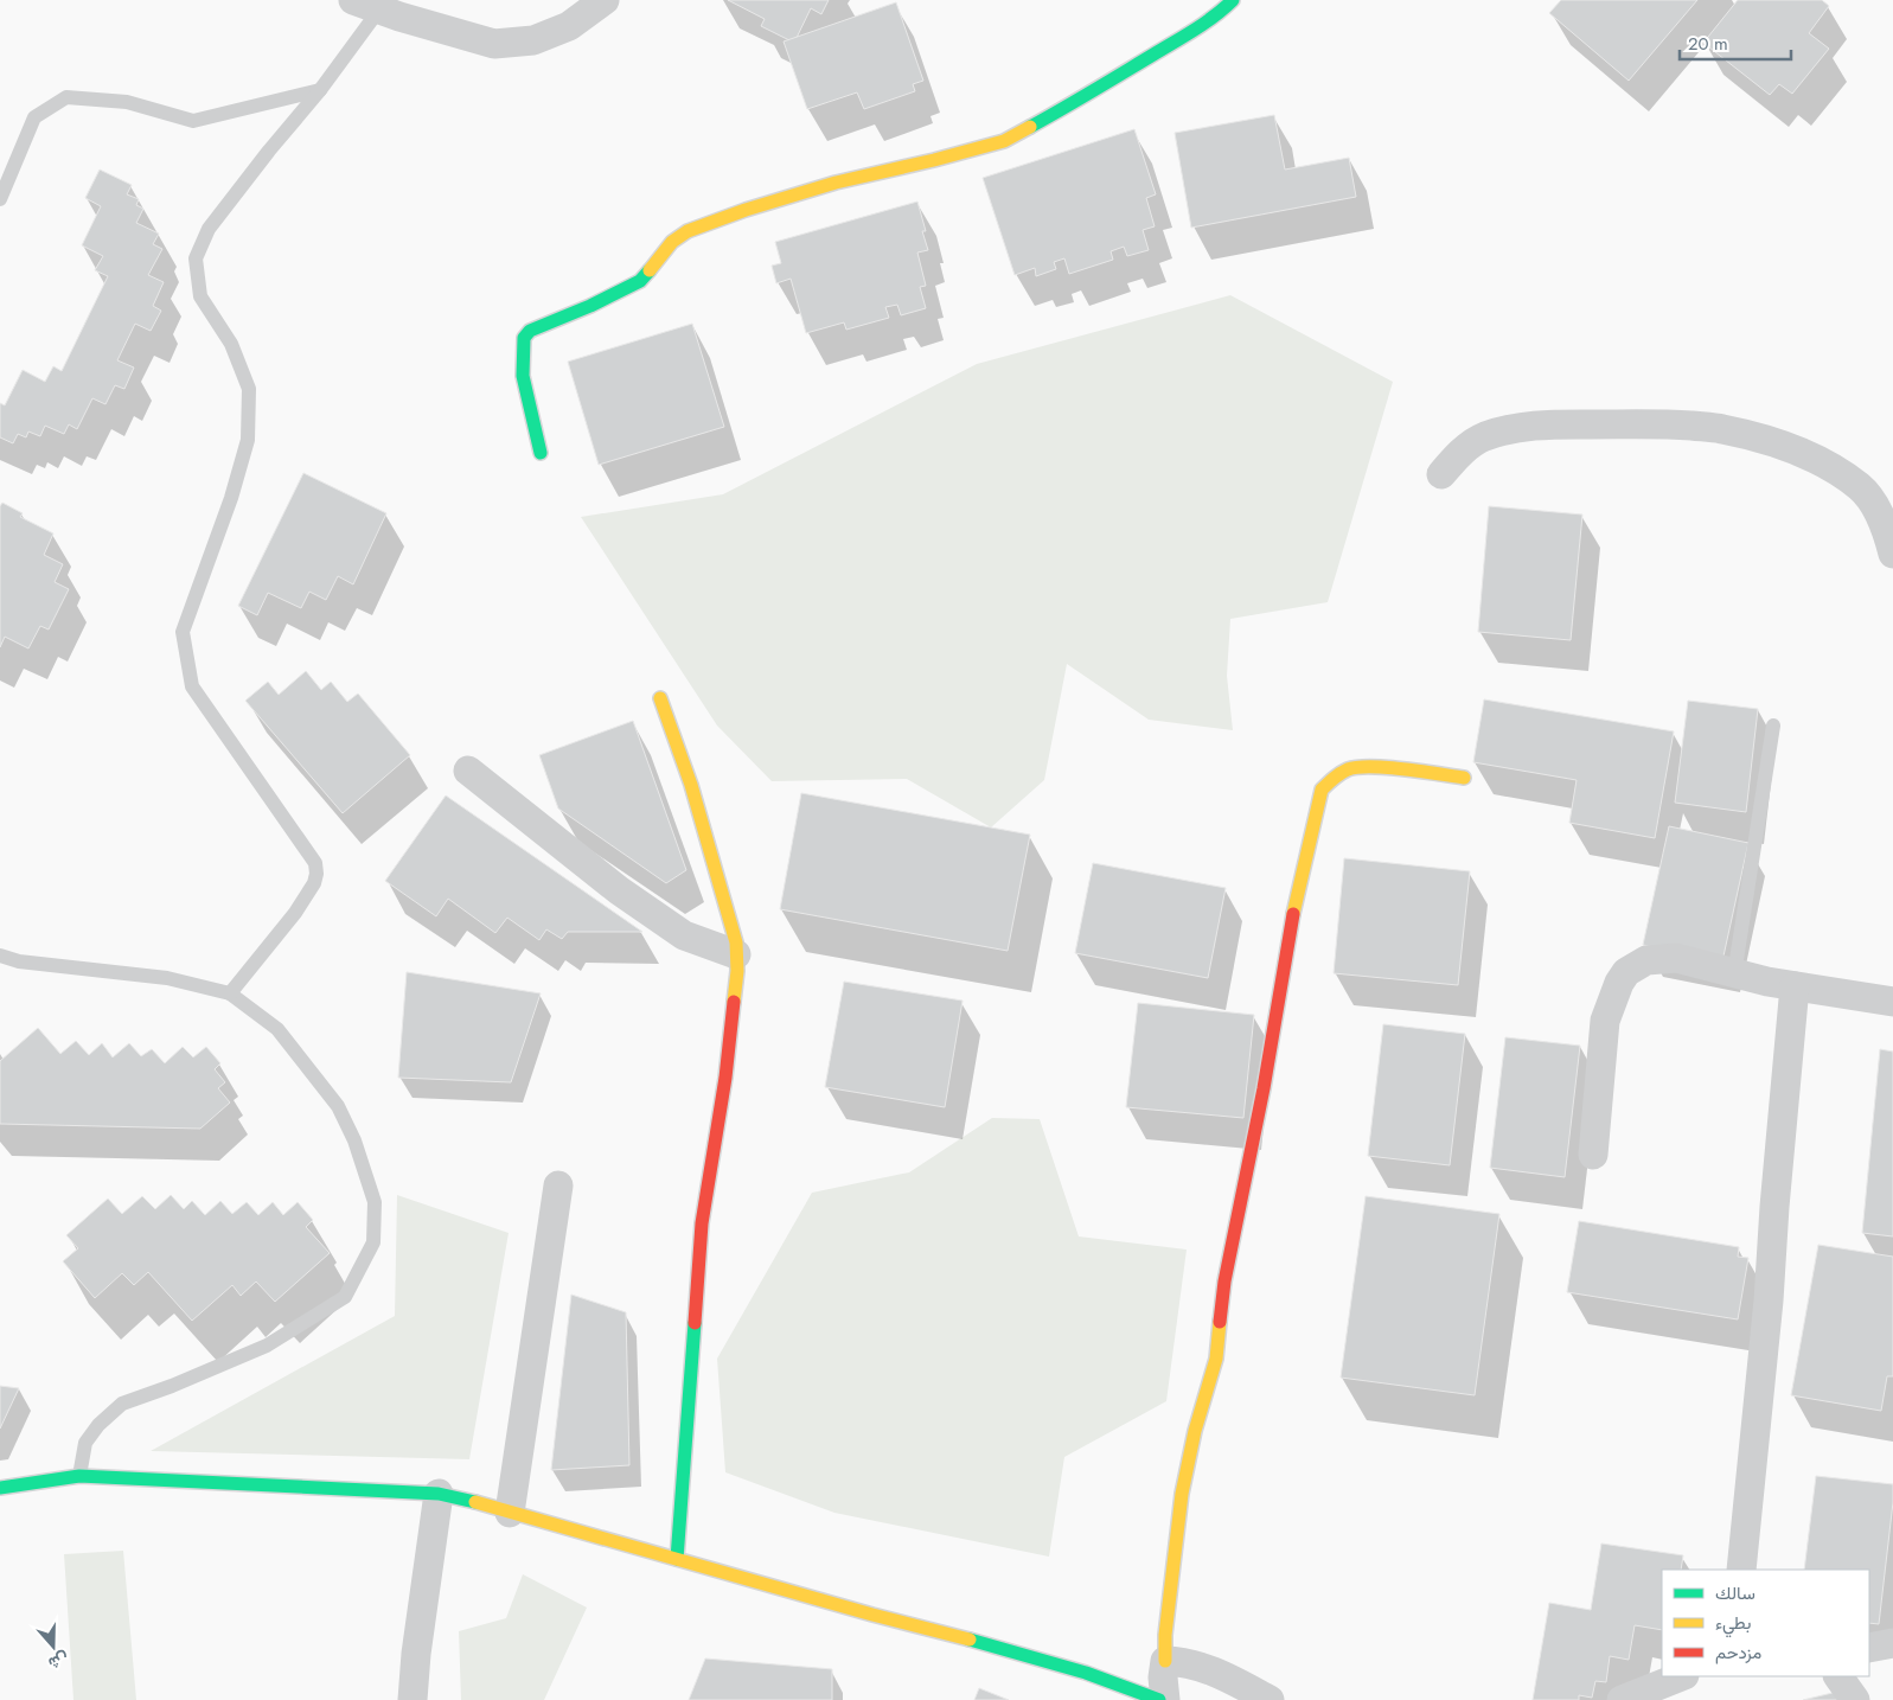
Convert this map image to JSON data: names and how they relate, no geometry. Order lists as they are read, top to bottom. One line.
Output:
{"legend":["سالك","بطيء","مزدحم"],"scale_bar":"20 m","north":"bottom"}
